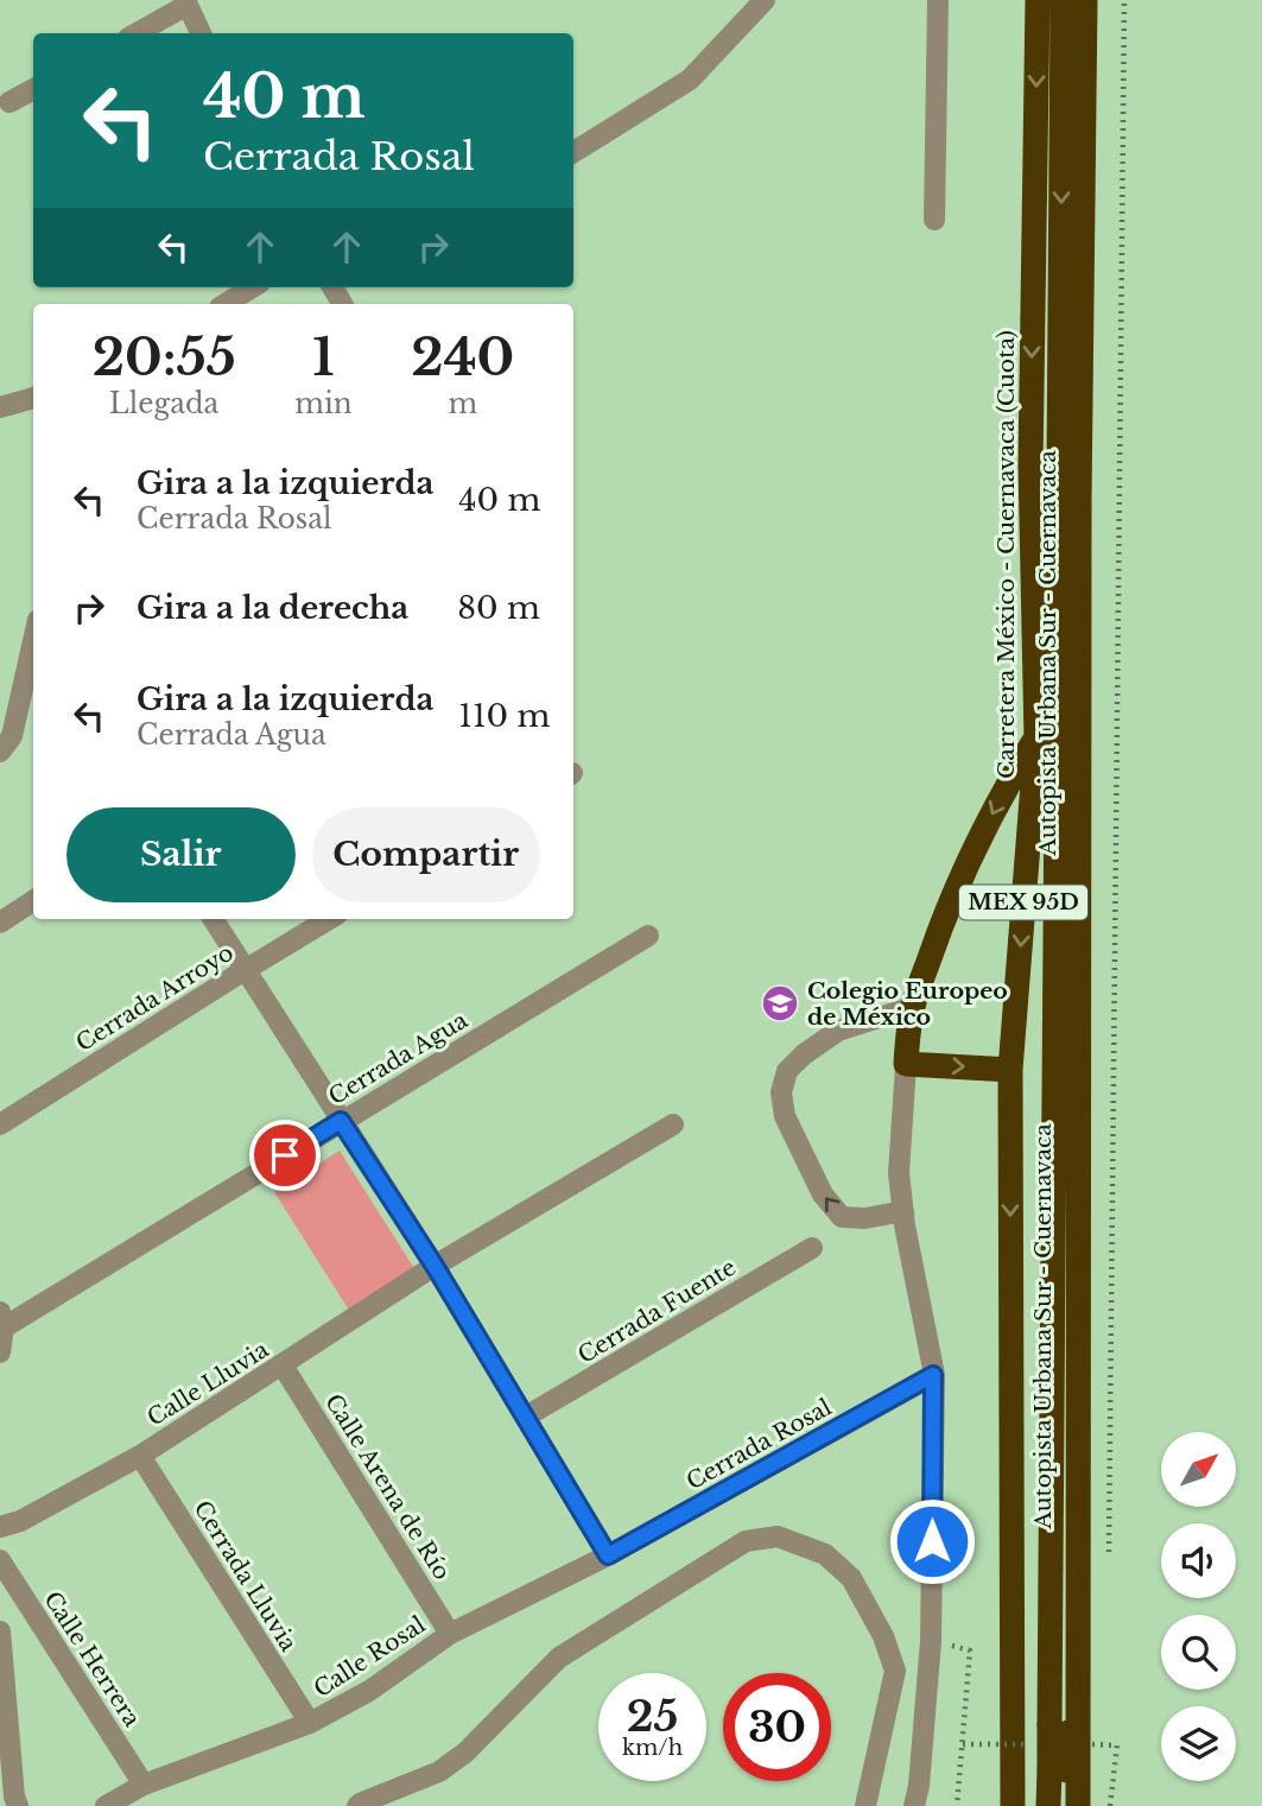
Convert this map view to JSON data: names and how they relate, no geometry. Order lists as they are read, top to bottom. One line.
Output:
{"streets":{"highway":["Carretera México - Cuernavaca (Cuota)","Autopista Urbana Sur - Cuernavaca","MEX 95D"],"street":["Cerrada Arroyo","Cerrada Agua","Cerrada Fuente","Calle Lluvia","Cerrada Rosal","Calle Arena de Río","Cerrada Lluvia","Calle Rosal","Calle Herrera"]},"crossings":[["Autopista Urbana Sur - Cuernavaca","MEX 95D"],["Calle Lluvia","Calle Arena de Río"],["Calle Lluvia","Cerrada Lluvia"],["Cerrada Rosal","Calle Rosal"],["Calle Arena de Río","Calle Rosal"],["Cerrada Lluvia","Calle Rosal"],["Calle Rosal","Calle Herrera"]],"places":{"school or university":["Colegio Europeo de México"]},"north":"top right","page":{"turn":["40 m","Cerrada Rosal"],"eta":["20:55","Llegada","1","min","240","m"],"list":[{"name":"Gira a la izquierda","note":"Cerrada Rosal","value":"40 m"},{"name":"Gira a la derecha","value":"80 m"},{"name":"Gira a la izquierda","note":"Cerrada Agua","value":"110 m"}],"buttons":["Salir","Compartir"],"speed":"25 km/h","limit":"30"}}
